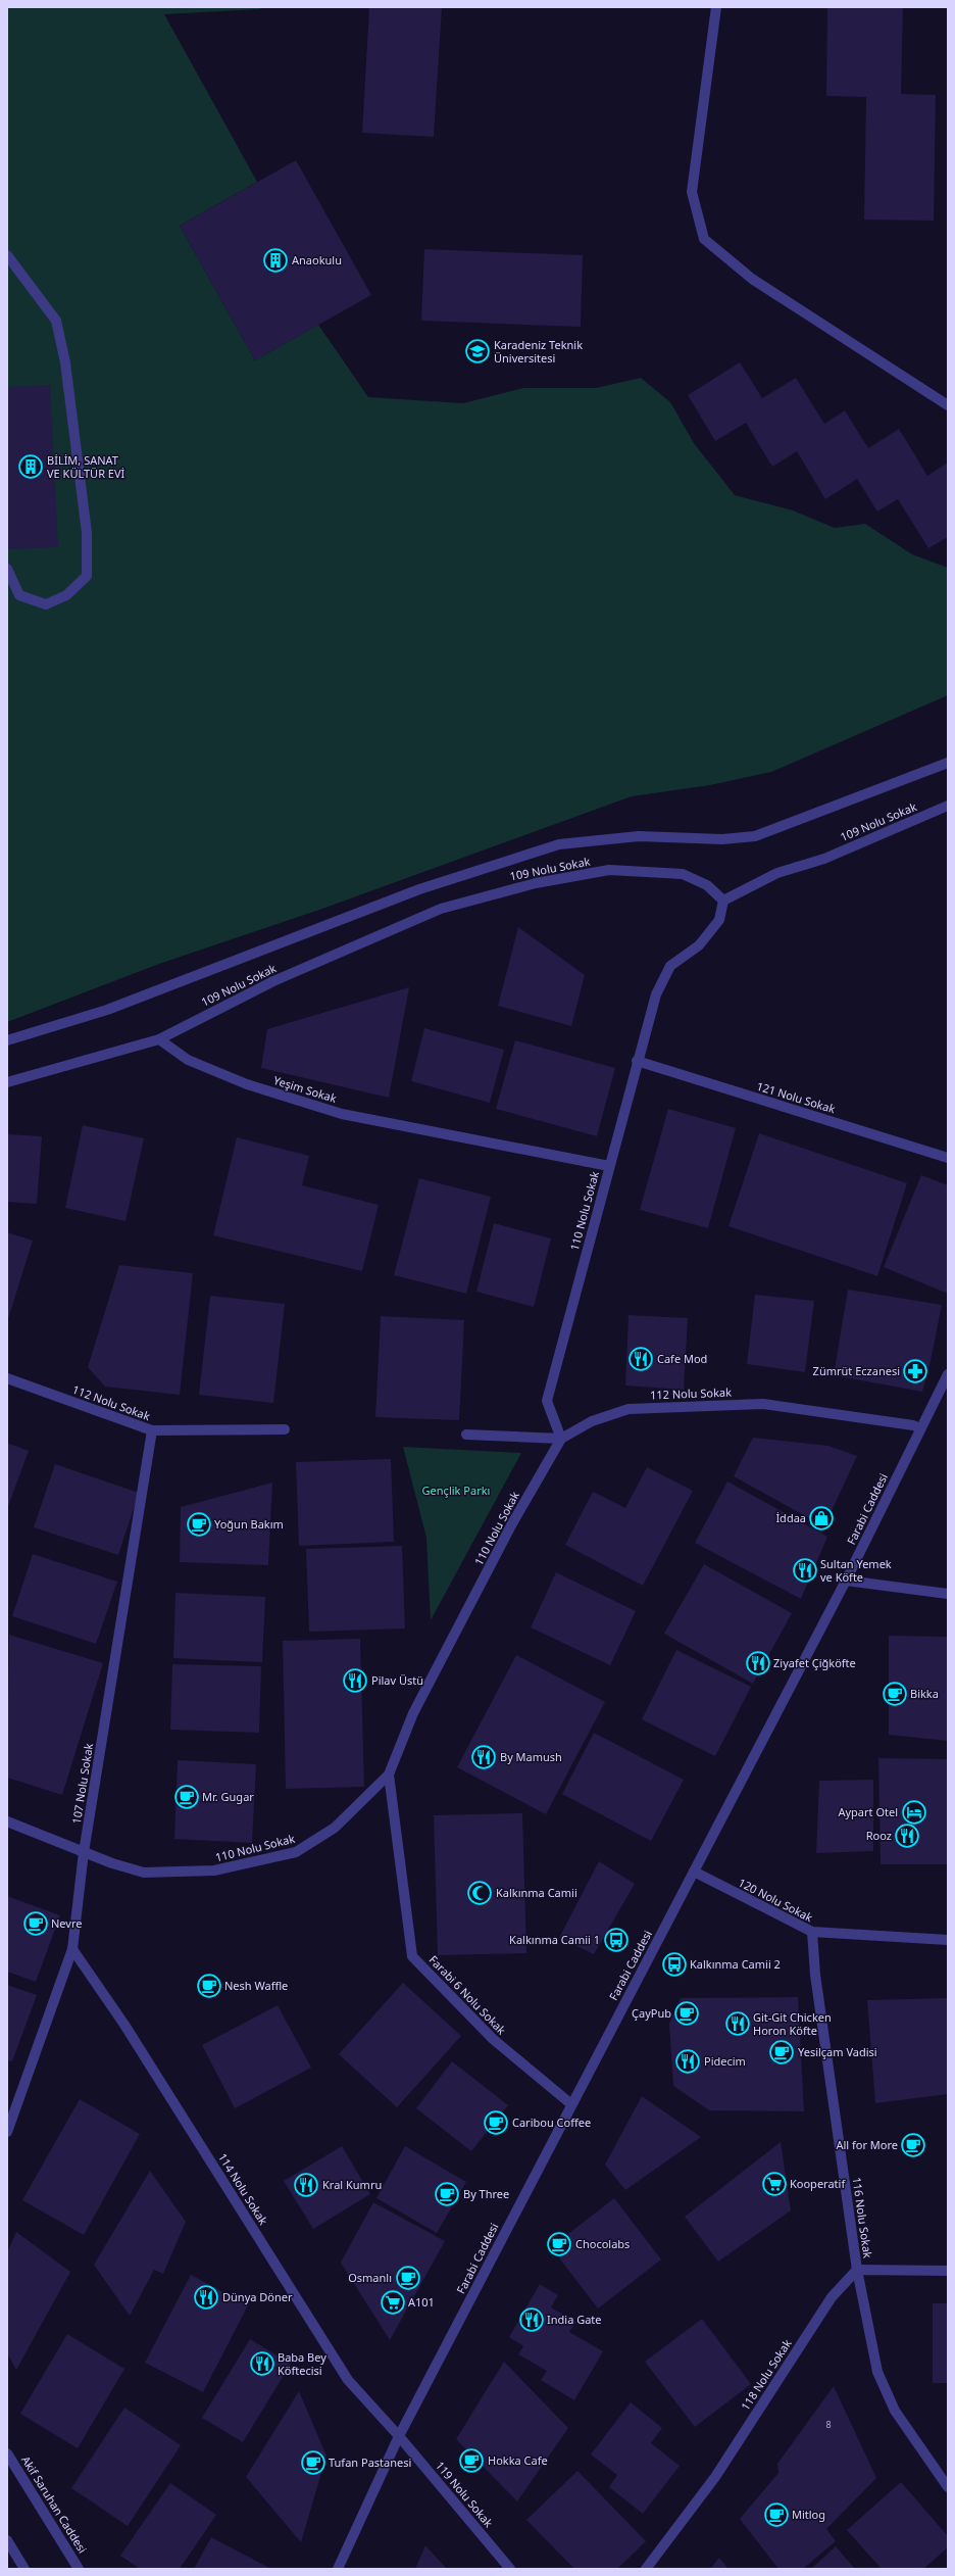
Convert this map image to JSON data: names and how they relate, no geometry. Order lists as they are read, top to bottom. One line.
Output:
{"streets":{"street":["109 Nolu Sokak","Yeşim Sokak","121 Nolu Sokak","110 Nolu Sokak","112 Nolu Sokak","Farabi Caddesi","107 Nolu Sokak","120 Nolu Sokak","Farabi 6 Nolu Sokak","114 Nolu Sokak","116 Nolu Sokak","118 Nolu Sokak","119 Nolu Sokak","Akif Saruhan Caddesi"]},"crossings":[["109 Nolu Sokak","Yeşim Sokak"],["109 Nolu Sokak","110 Nolu Sokak"],["Yeşim Sokak","110 Nolu Sokak"],["121 Nolu Sokak","110 Nolu Sokak"],["110 Nolu Sokak","112 Nolu Sokak"],["110 Nolu Sokak","107 Nolu Sokak"],["110 Nolu Sokak","Farabi 6 Nolu Sokak"],["112 Nolu Sokak","Farabi Caddesi"],["112 Nolu Sokak","107 Nolu Sokak"],["Farabi Caddesi","120 Nolu Sokak"],["Farabi Caddesi","Farabi 6 Nolu Sokak"],["Farabi Caddesi","114 Nolu Sokak"],["Farabi Caddesi","119 Nolu Sokak"],["107 Nolu Sokak","114 Nolu Sokak"],["120 Nolu Sokak","116 Nolu Sokak"],["114 Nolu Sokak","119 Nolu Sokak"],["116 Nolu Sokak","118 Nolu Sokak"]],"parks":["Gençlik Parkı"],"places":{"building":["Anaokulu","BİLİM, SANAT VE KÜLTÜR EVİ"],"school or university":["Karadeniz Teknik Üniversitesi"],"restaurant":["Cafe Mod","Sultan Yemek ve Köfte","Ziyafet Çiğköfte","Pilav Üstü","By Mamush","Rooz","Git-Git Chicken Horon Köfte","Pidecim","Kral Kumru","Dünya Döner","India Gate","Baba Bey Köftecisi"],"pharmacy":["Zümrüt Eczanesi"],"shop":["İddaa"],"cafe":["Yoğun Bakım","Bikka","Mr. Gugar","Nevre","Nesh Waffle","ÇayPub","Yesilçam Vadisi","Caribou Coffee","All for More","By Three","Chocolabs","Osmanlı","Hokka Cafe","Tufan Pastanesi","Mitlog"],"hotel":["Aypart Otel"],"mosque":["Kalkınma Camii"],"bus stop":["Kalkınma Camii 1","Kalkınma Camii 2"],"supermarket":["Kooperatif","A101"]},"house_numbers":["8"]}
